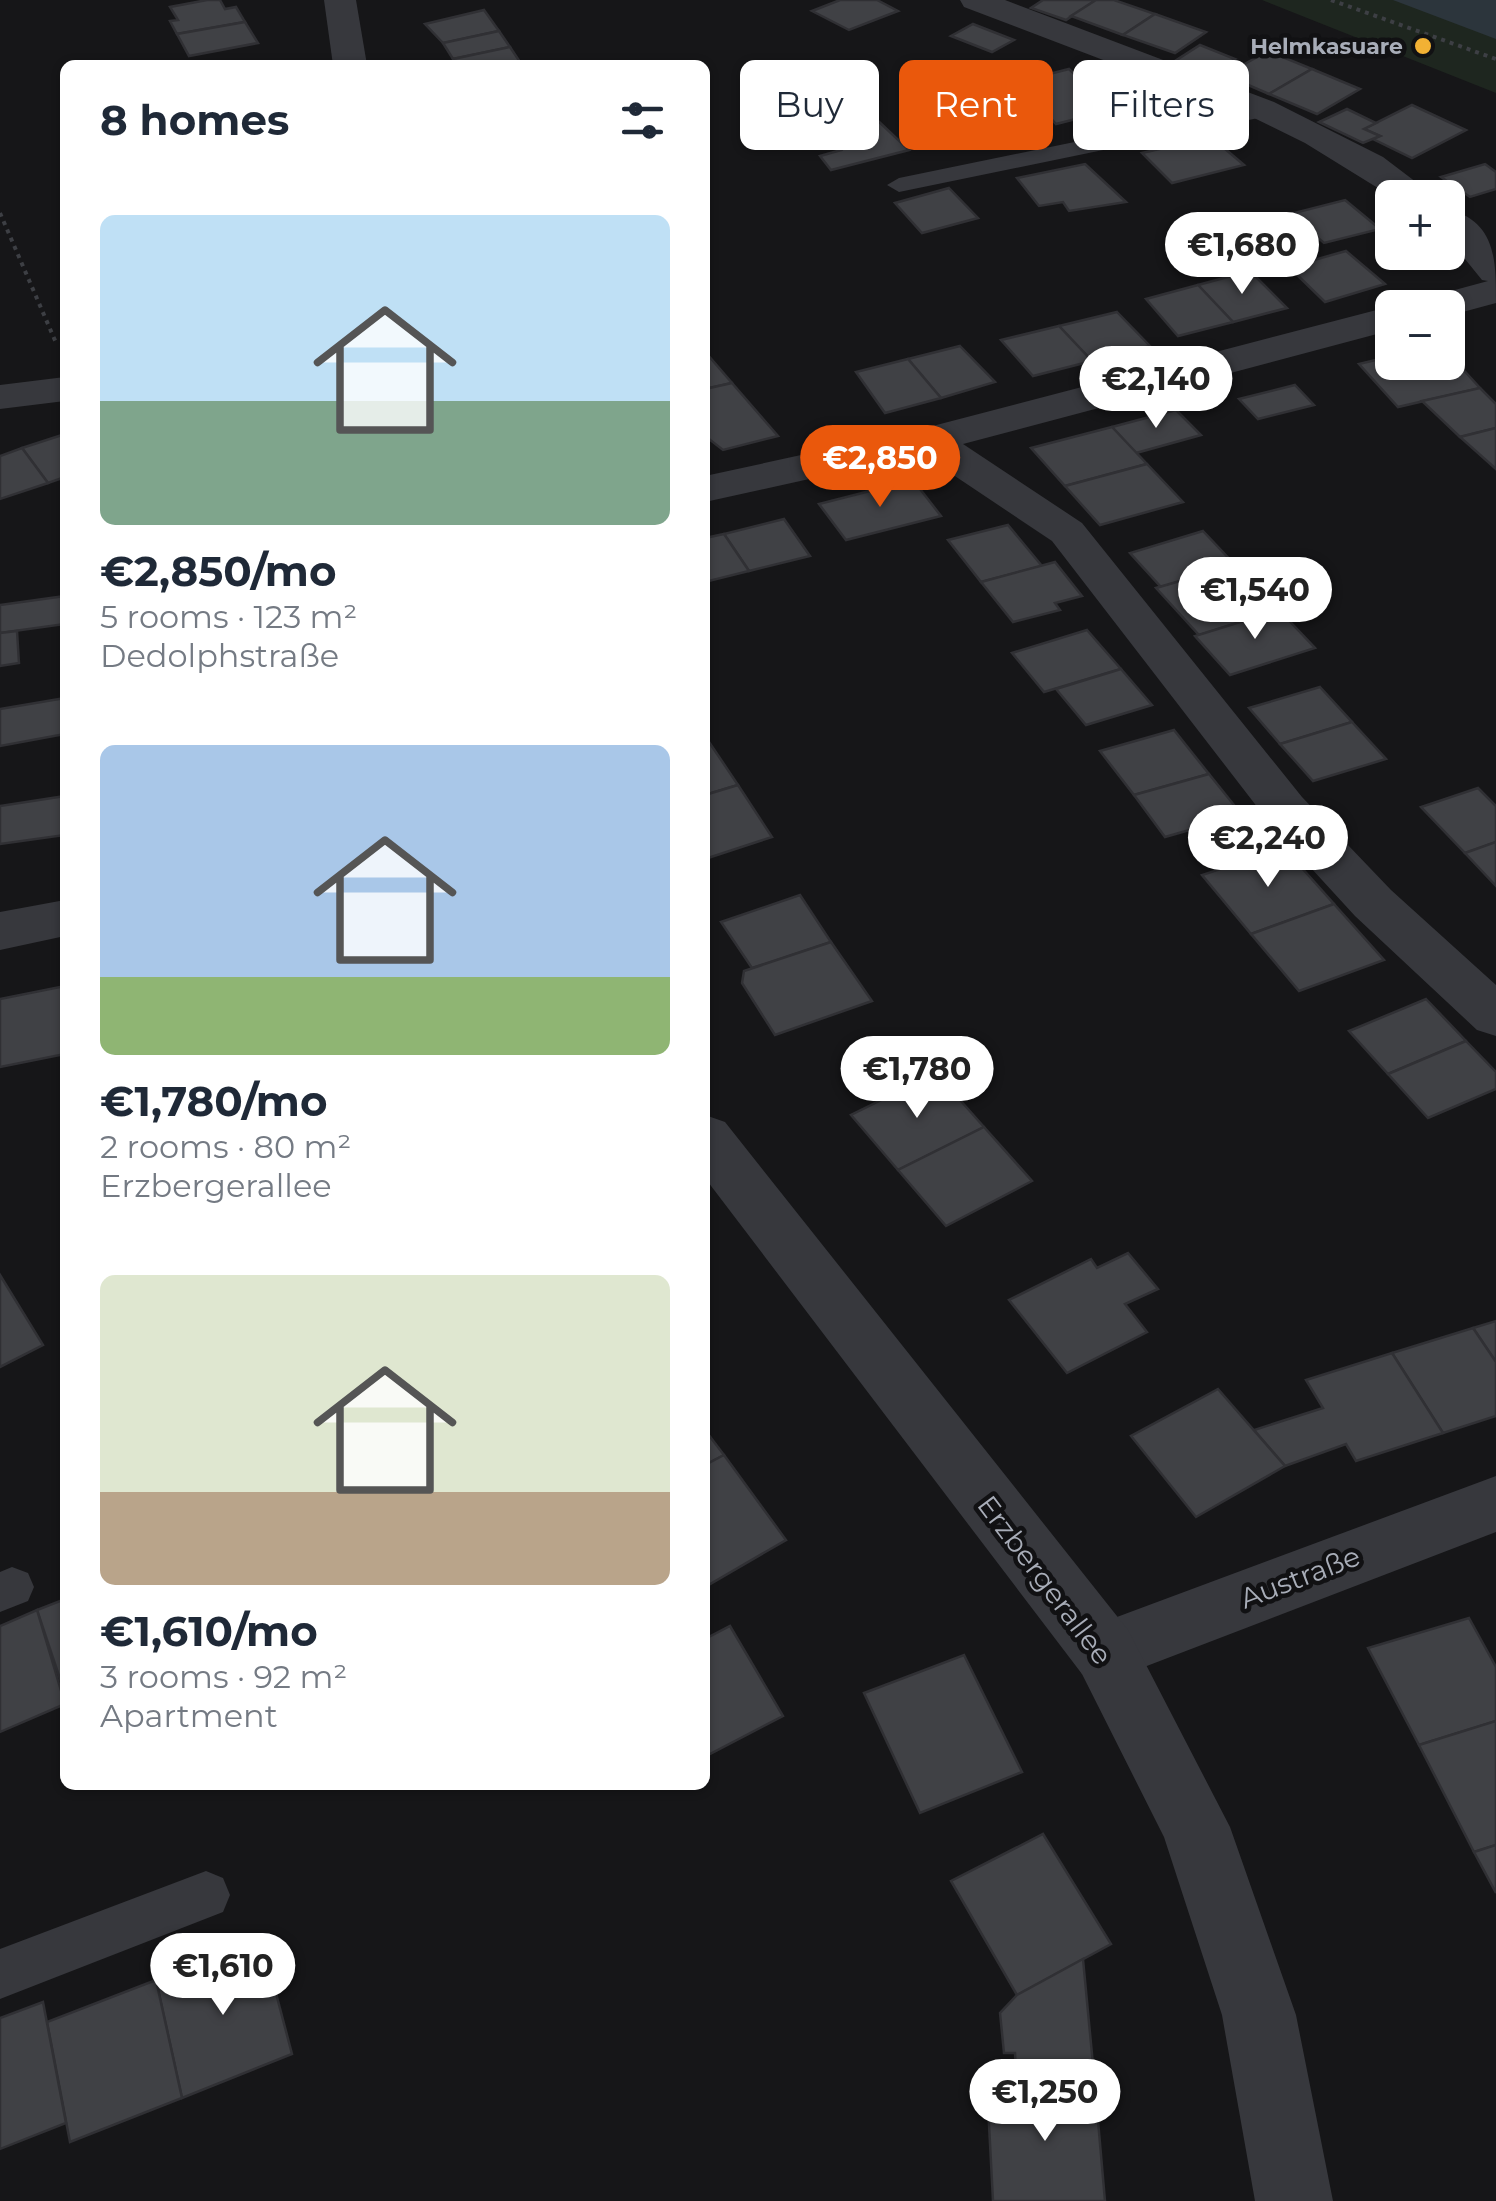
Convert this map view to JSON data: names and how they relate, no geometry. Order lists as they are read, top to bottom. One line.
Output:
{"streets":{"street":["Austraße","Erzbergerallee"]},"crossings":[["Austraße","Erzbergerallee"]],"places":["Helmkasuare"],"page":{"chip":["Buy","Rent","Filters"],"heading":"8 homes","map_buttons":["+","−"],"list":[{"name":"€2,850/mo","note":"5 rooms · 123 m² · Dedolphstraße"},{"name":"€1,780/mo","note":"2 rooms · 80 m² · Erzbergerallee"},{"name":"€1,610/mo","note":"3 rooms · 92 m² · Apartment"}],"price":["€1,680","€2,140","€2,850","€1,540","€2,240","€1,780","€1,610","€1,250"]}}
